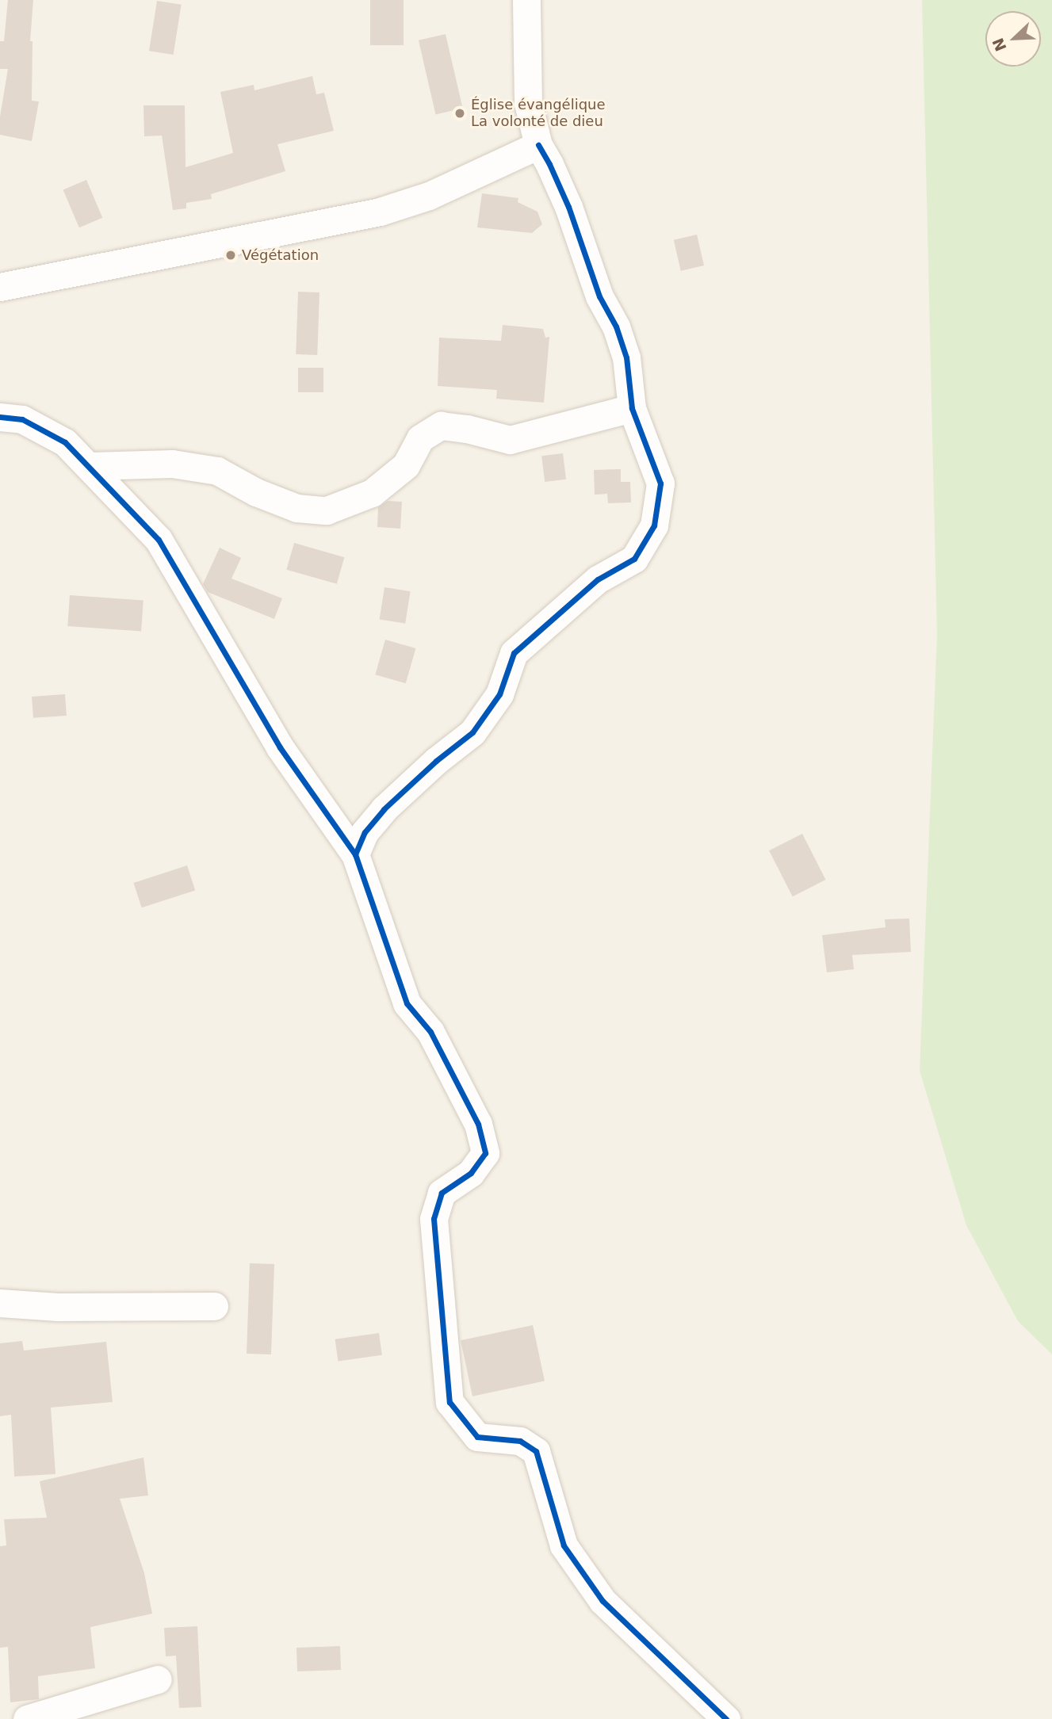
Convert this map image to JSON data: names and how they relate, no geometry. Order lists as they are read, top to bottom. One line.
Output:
{"places":["Église évangélique La volonté de dieu","Végétation"],"north":"bottom left"}
